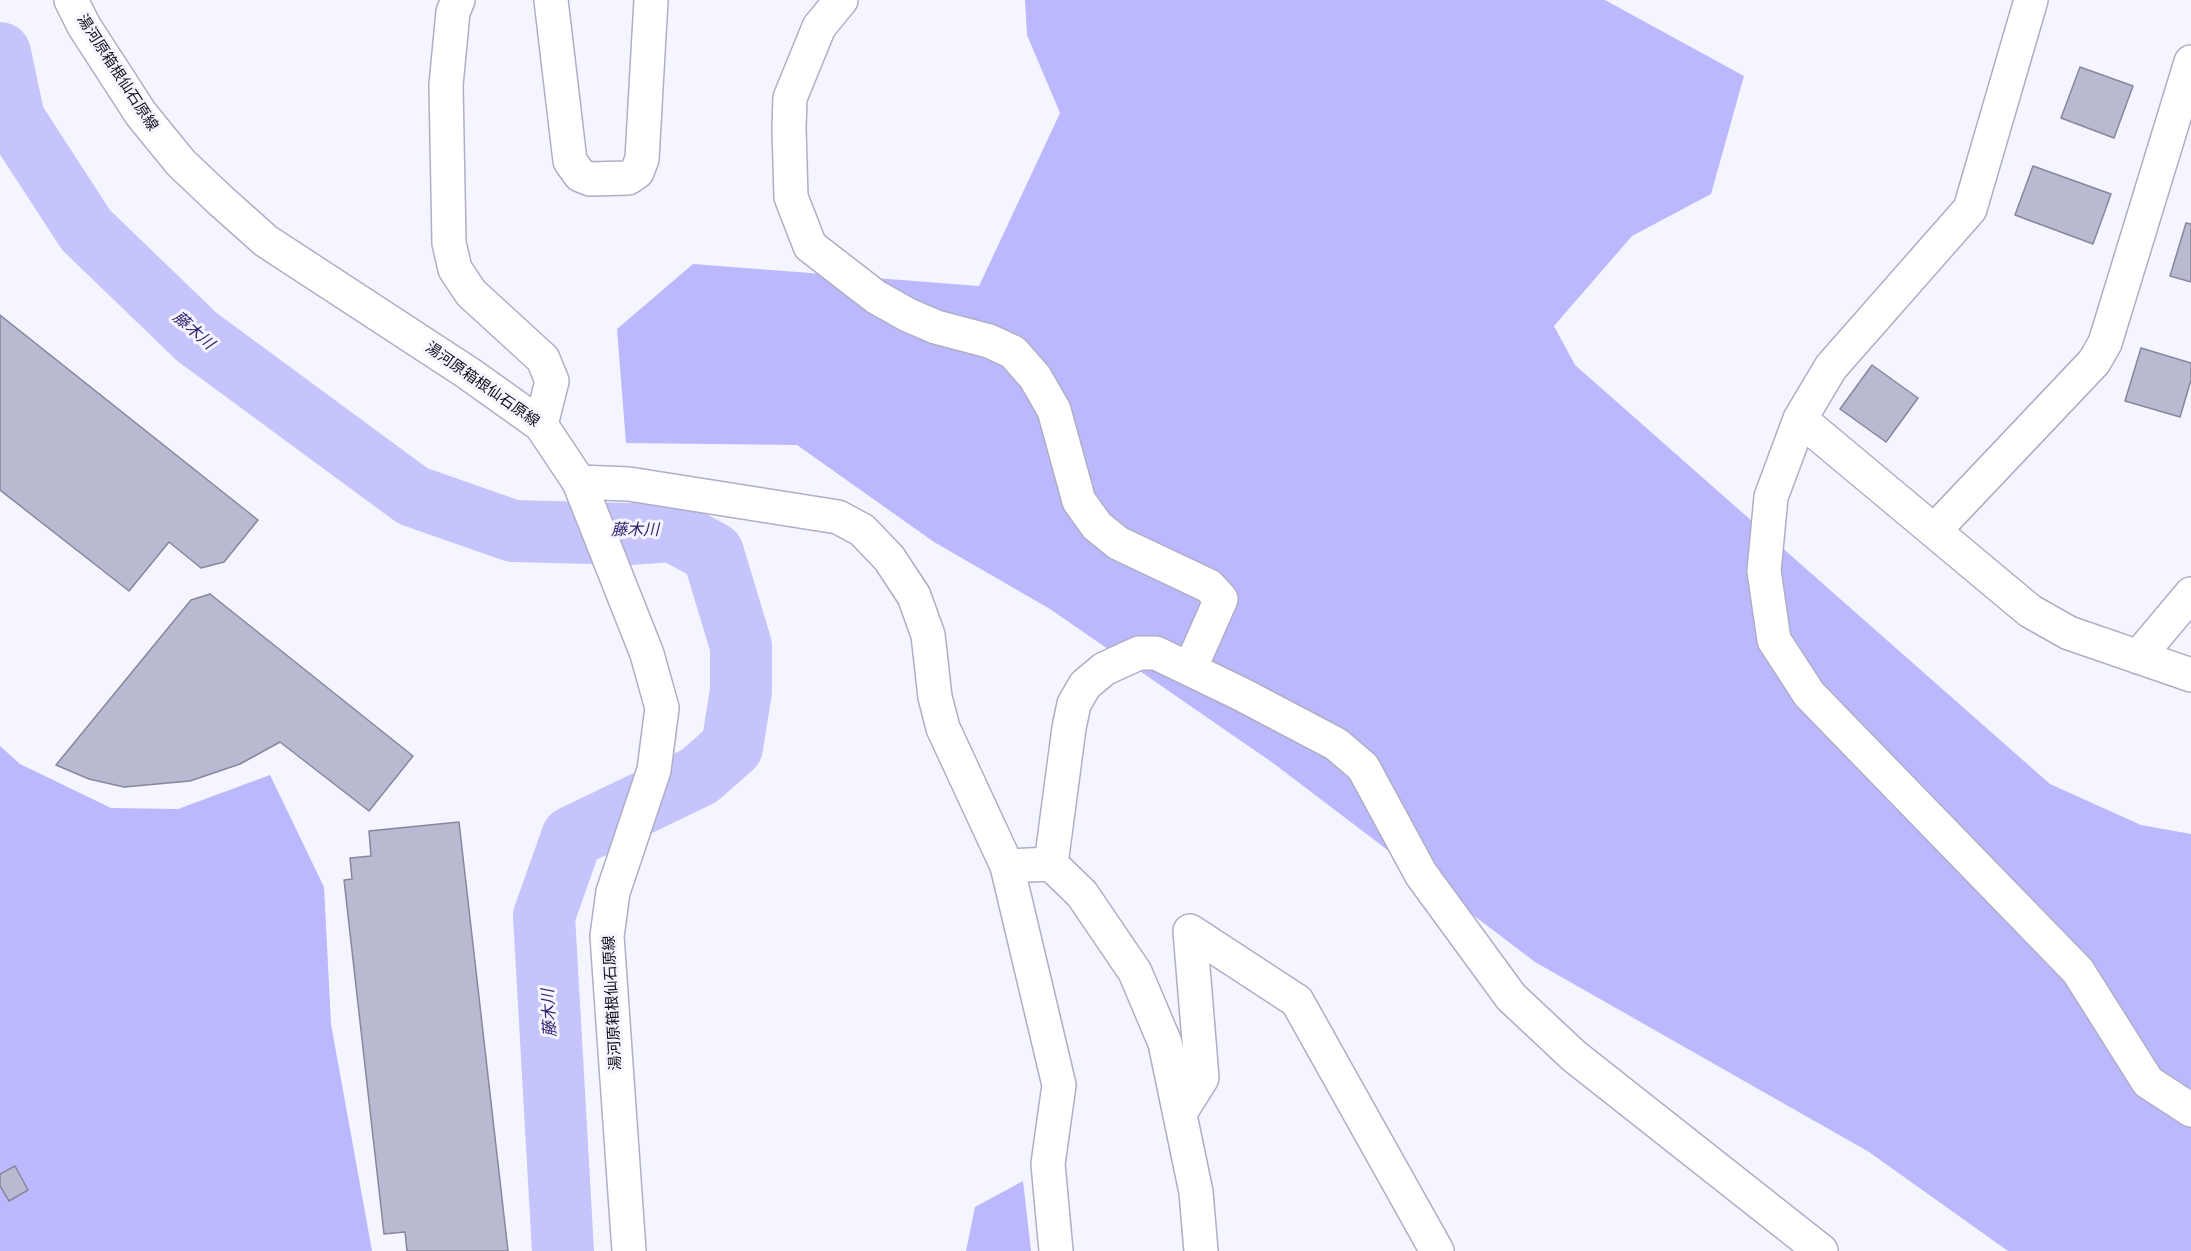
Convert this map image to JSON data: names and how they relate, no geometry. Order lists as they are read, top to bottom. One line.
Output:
{"streets":{"street":["湯河原箱根仙石原線"]},"water":["藤木川"]}
